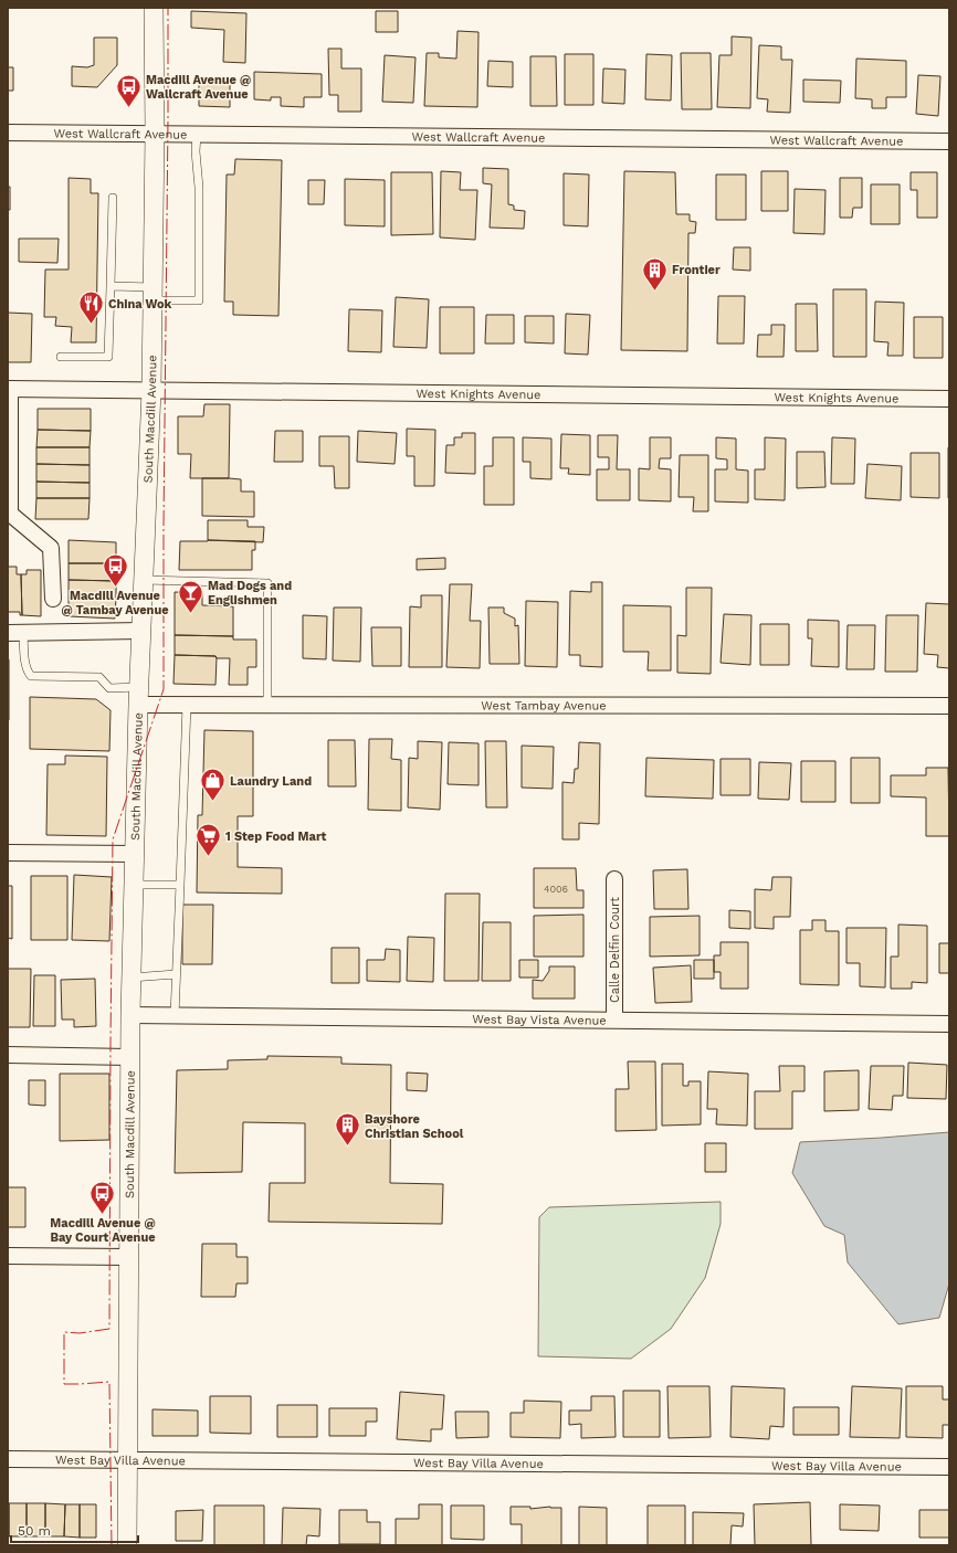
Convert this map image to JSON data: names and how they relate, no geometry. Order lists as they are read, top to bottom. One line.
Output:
{"streets":{"street":["West Wallcraft Avenue","West Knights Avenue","South Macdill Avenue","West Tambay Avenue","Calle Delfin Court","West Bay Vista Avenue","West Bay Villa Avenue"]},"crossings":[["West Wallcraft Avenue","South Macdill Avenue"],["West Knights Avenue","South Macdill Avenue"],["South Macdill Avenue","West Tambay Avenue"],["South Macdill Avenue","West Bay Vista Avenue"],["South Macdill Avenue","West Bay Villa Avenue"],["Calle Delfin Court","West Bay Vista Avenue"]],"places":{"bus stop":["Macdill Avenue @ Wallcraft Avenue","Macdill Avenue @ Tambay Avenue","Macdill Avenue @ Bay Court Avenue"],"building":["Frontier","Bayshore Christian School"],"restaurant":["China Wok"],"bar":["Mad Dogs and Englishmen"],"shop":["Laundry Land"],"supermarket":["1 Step Food Mart"]},"house_numbers":["4006"],"scale_bar":"50 m"}
